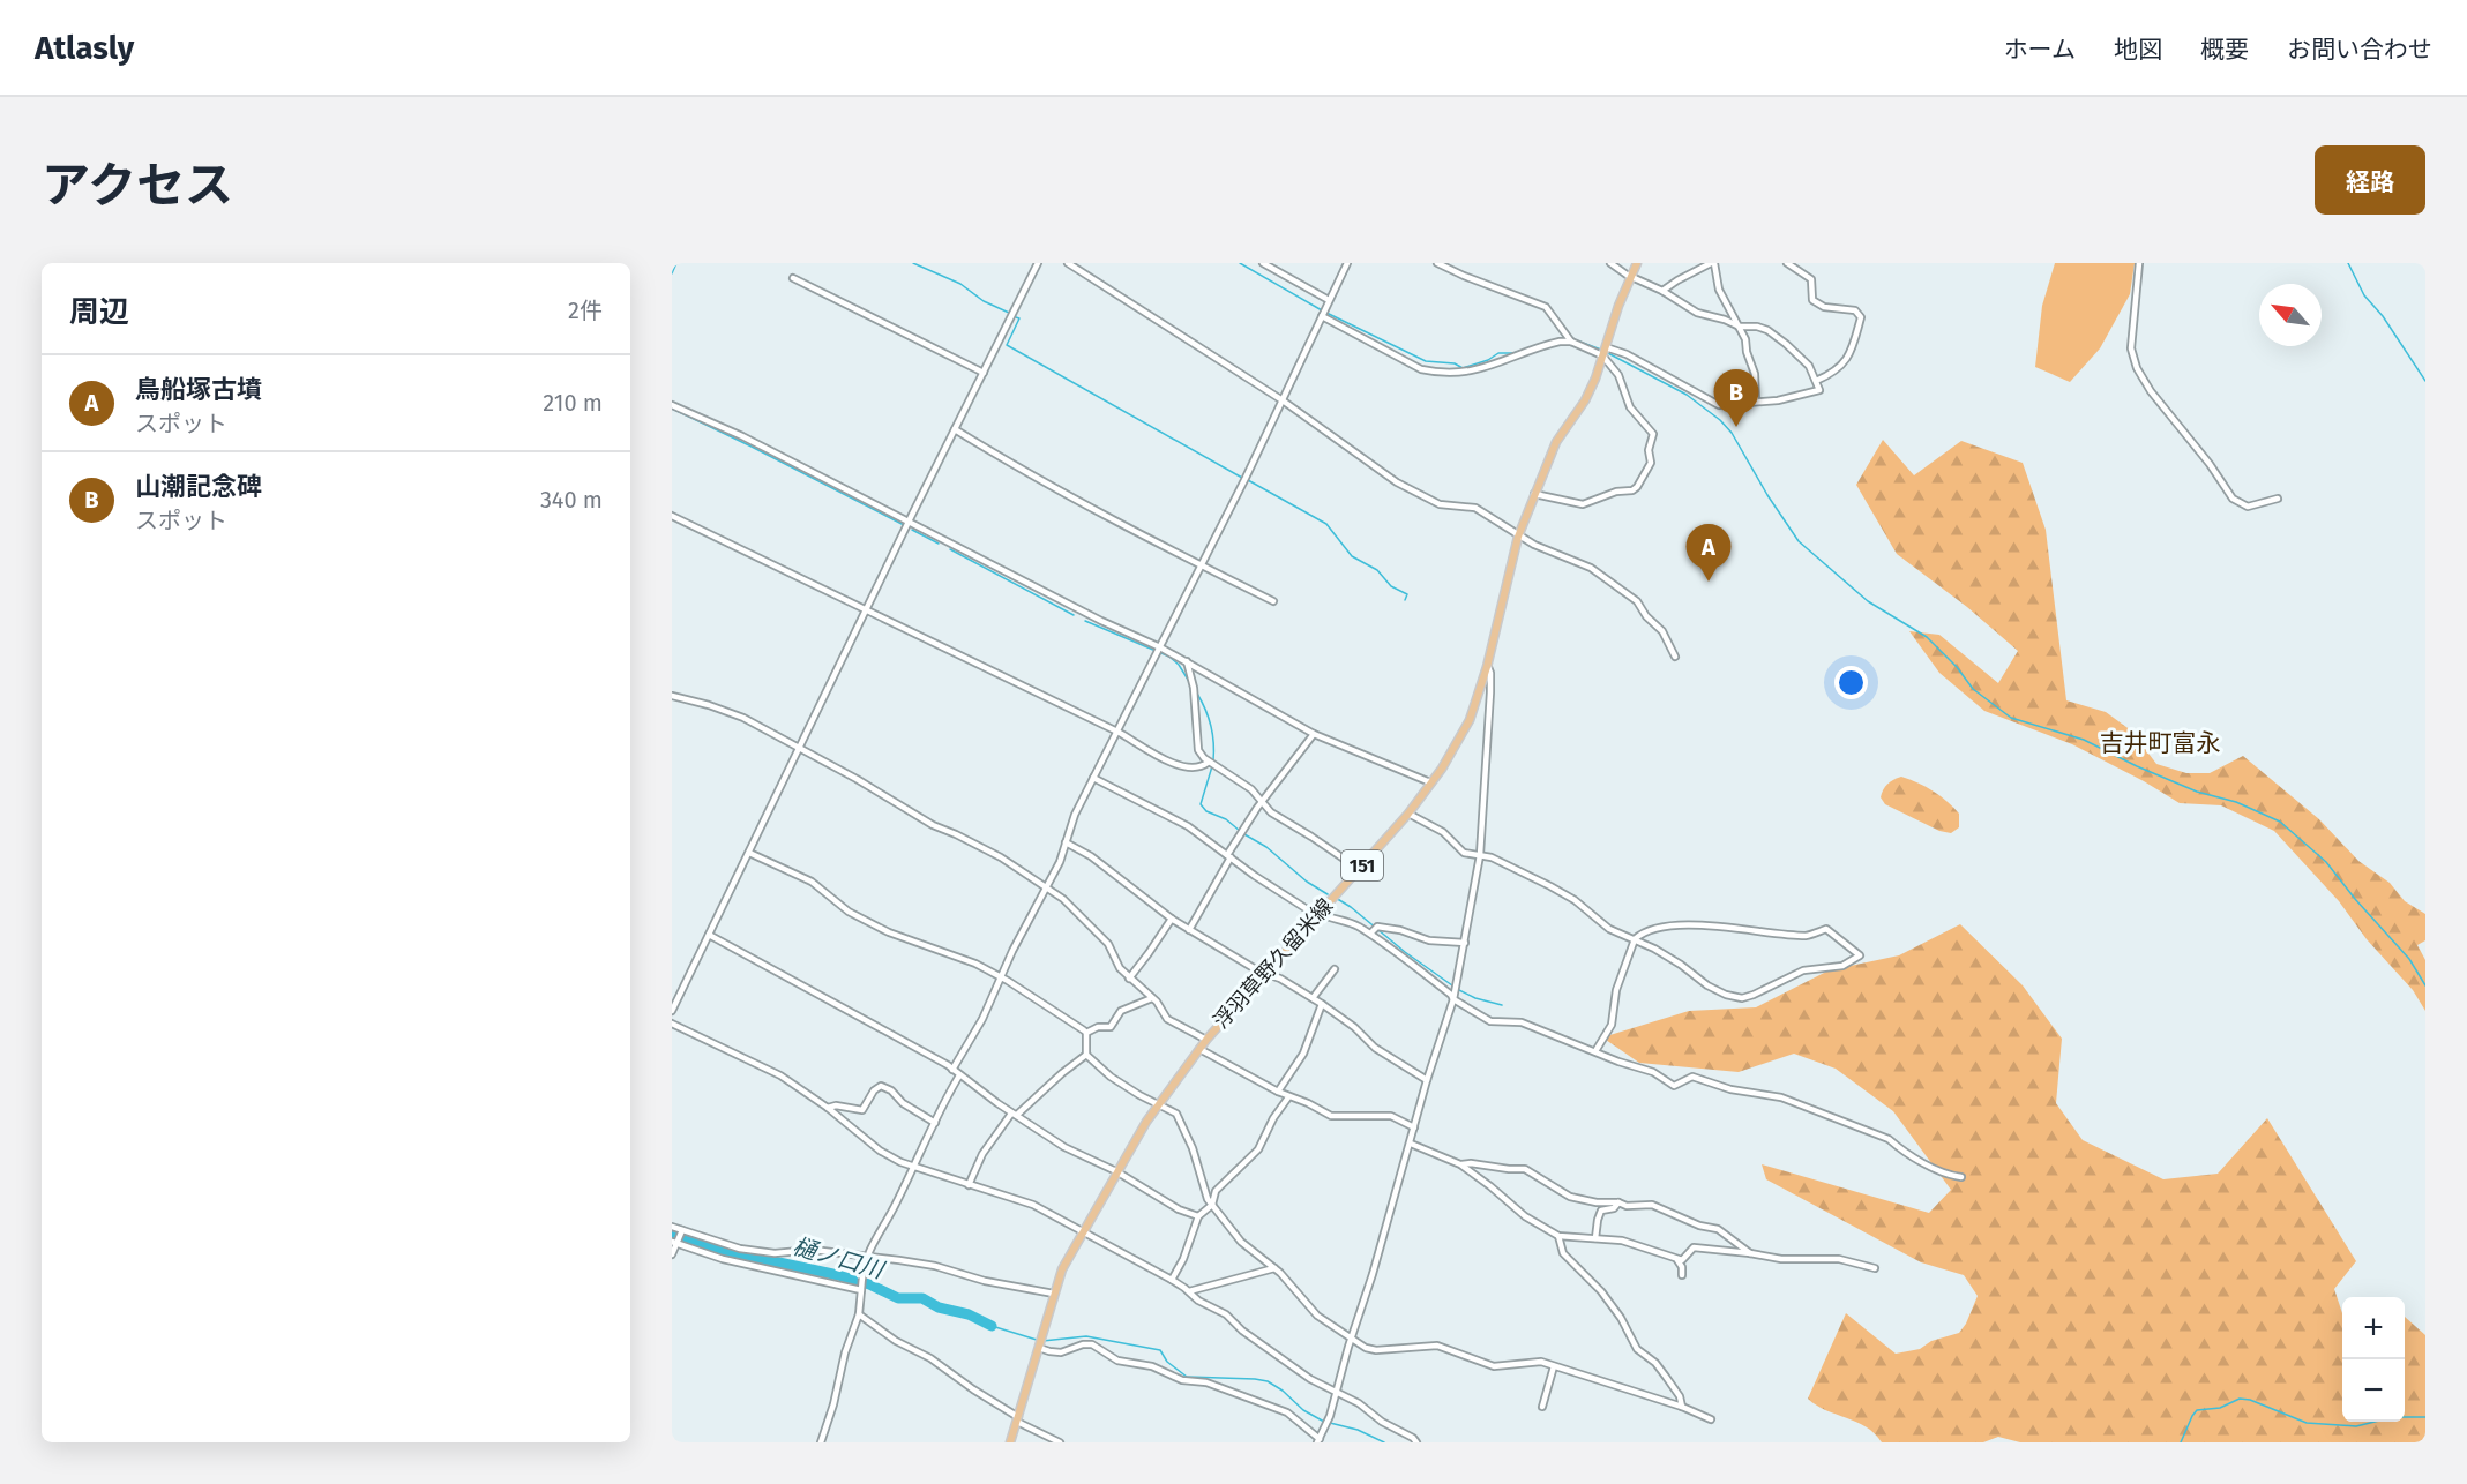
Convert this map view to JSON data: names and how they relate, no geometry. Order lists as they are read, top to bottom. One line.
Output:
{"streets":{"main road":["151","浮羽草野久留米線"]},"districts":["吉井町富永"],"water":["樋ノ口川"],"north":"top left","page":{"header":"Atlasly","nav":["ホーム","地図","概要","お問い合わせ"],"title":"アクセス","buttons":"経路","heading":["周辺","2件"],"list":[{"mark":"A","name":"鳥船塚古墳","note":"スポット","value":"210 m"},{"mark":"B","name":"山潮記念碑","note":"スポット","value":"340 m"}],"pins":["B","A"],"map_buttons":["+","−"]}}
